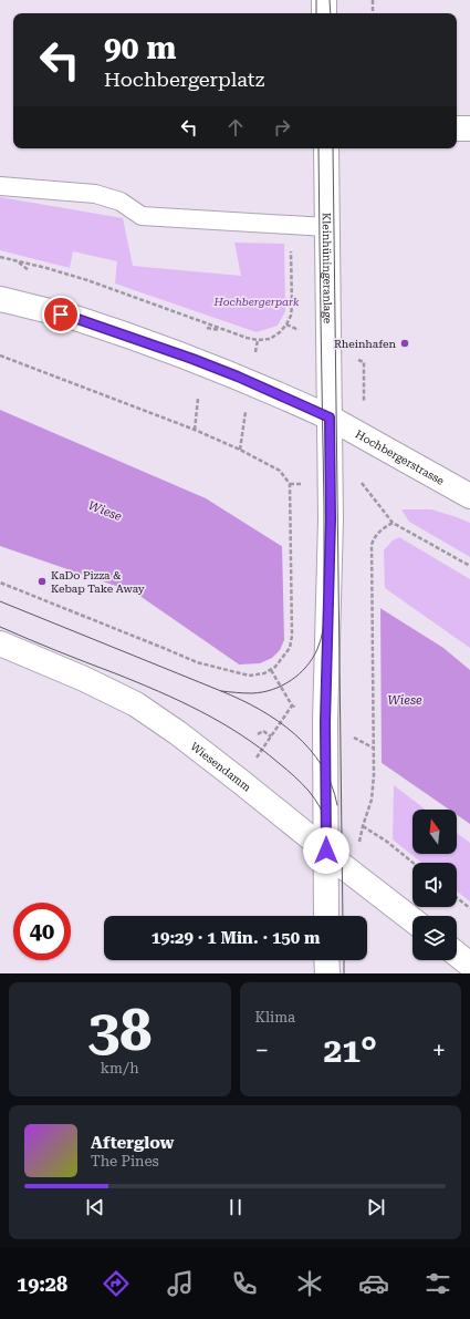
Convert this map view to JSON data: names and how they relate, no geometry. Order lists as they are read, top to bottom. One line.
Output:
{"streets":{"street":["Kleinhüningeranlage","Hochbergerstrasse","Wiesendamm"]},"crossings":[["Kleinhüningeranlage","Hochbergerstrasse"],["Kleinhüningeranlage","Wiesendamm"]],"water":["Wiese"],"parks":["Hochbergerpark"],"places":["Rheinhafen","KaDo Pizza & Kebap Take Away"],"north":"top","page":{"turn":["90 m","Hochbergerplatz"],"limit":"40","trip":"19:29 · 1 Min. · 150 m","tile":[["38","km/h"],"Klima"],"heat":["−","21°","+"],"song":["Afterglow","The Pines"],"tabs":"19:28"}}
